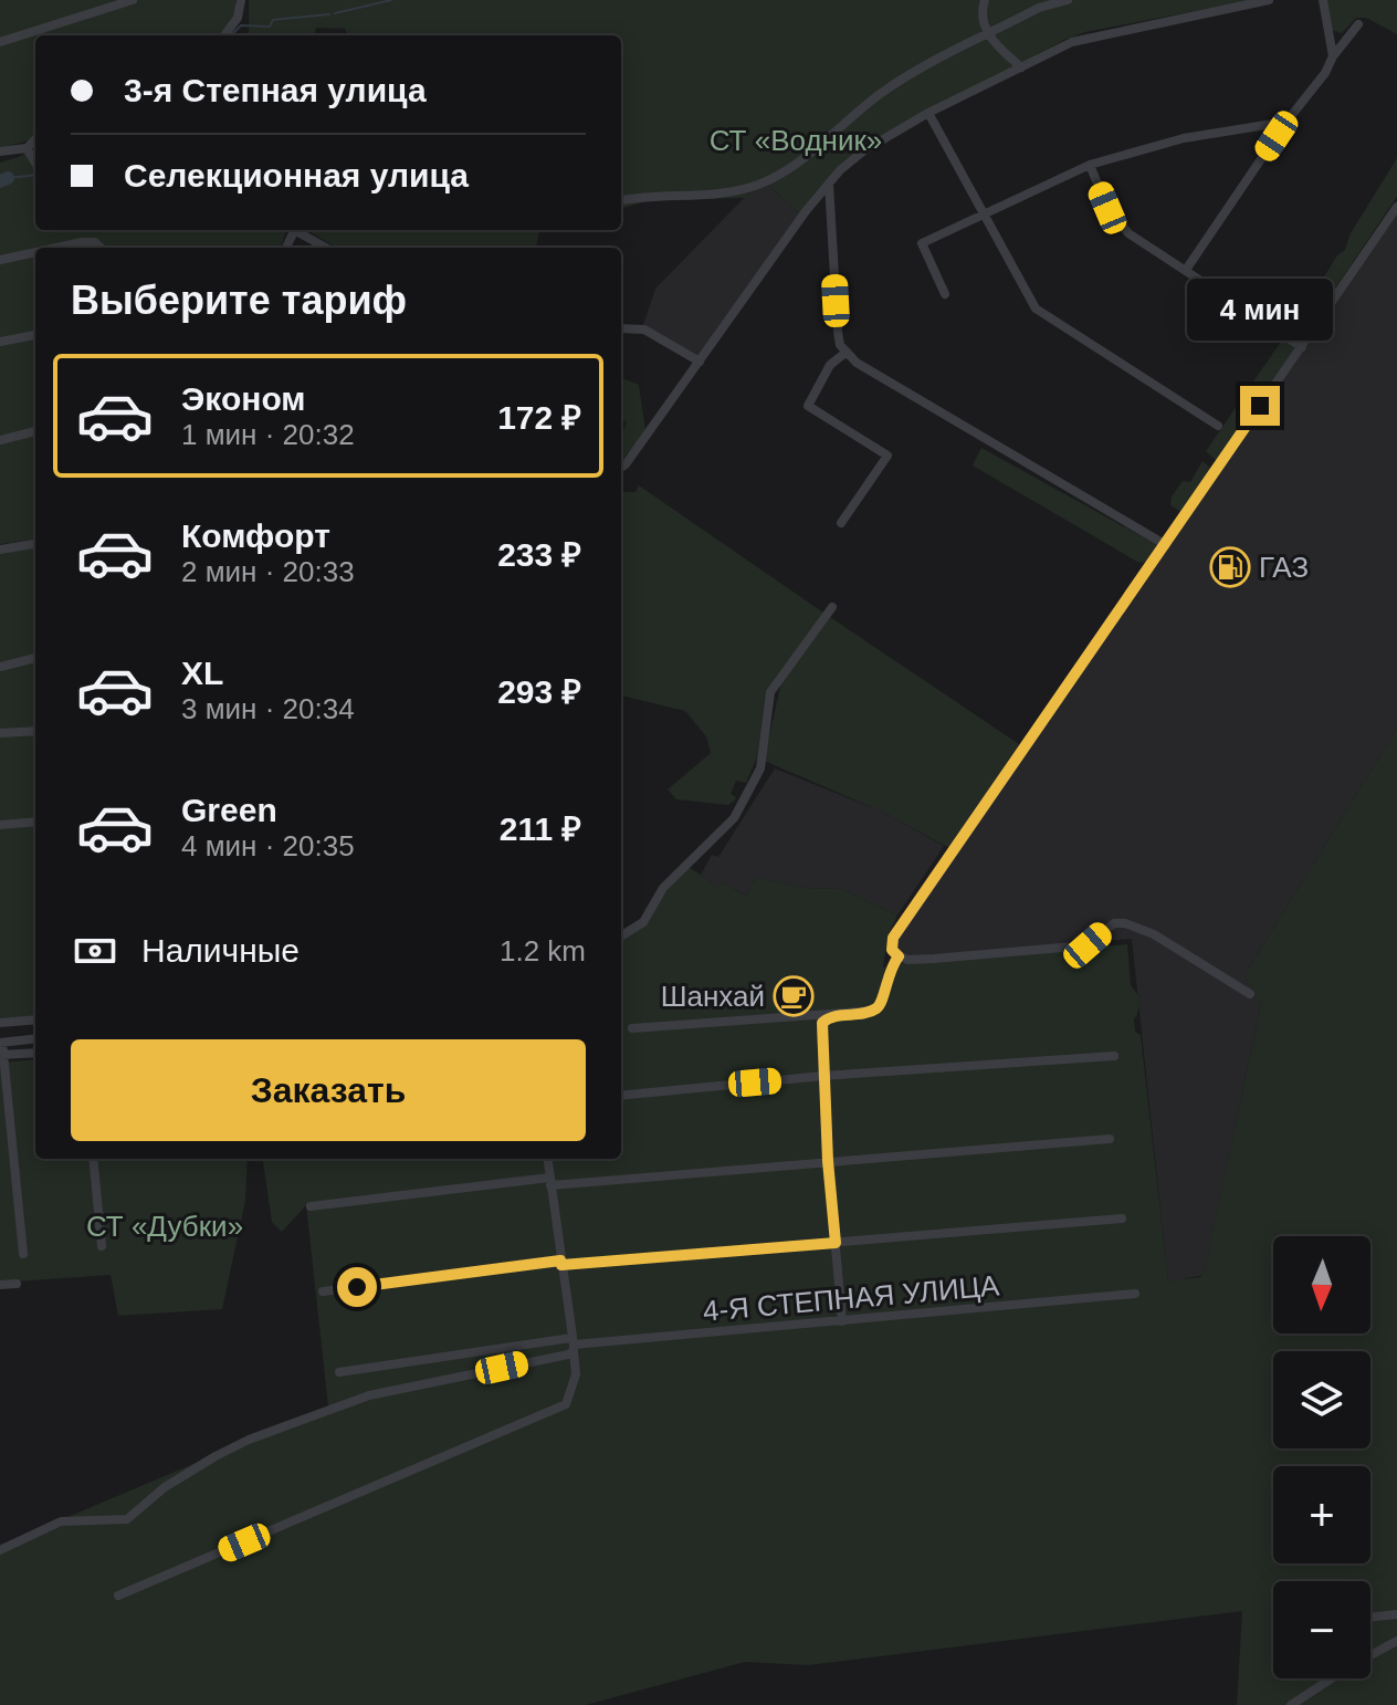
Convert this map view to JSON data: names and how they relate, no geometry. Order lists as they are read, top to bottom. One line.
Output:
{"streets":{"street":["4-Я СТЕПНАЯ УЛИЦА"]},"parks":["СТ «Водник»","СТ «Дубки»"],"places":{"fuel station":["ГАЗ"],"cafe":["Шанхай"]},"north":"bottom","page":{"banner":["3-я Степная улица","Селекционная улица"],"heading":"Выберите тариф","bubble":"4 мин","list":[{"name":"Эконом","note":"1 мин · 20:32","value":"172 ₽"},{"name":"Комфорт","note":"2 мин · 20:33","value":"233 ₽"},{"name":"XL","note":"3 мин · 20:34","value":"293 ₽"},{"name":"Green","note":"4 мин · 20:35","value":"211 ₽"}],"pay":["Наличные","1.2 km"],"buttons":"Заказать","map_buttons":["+","−"]}}
